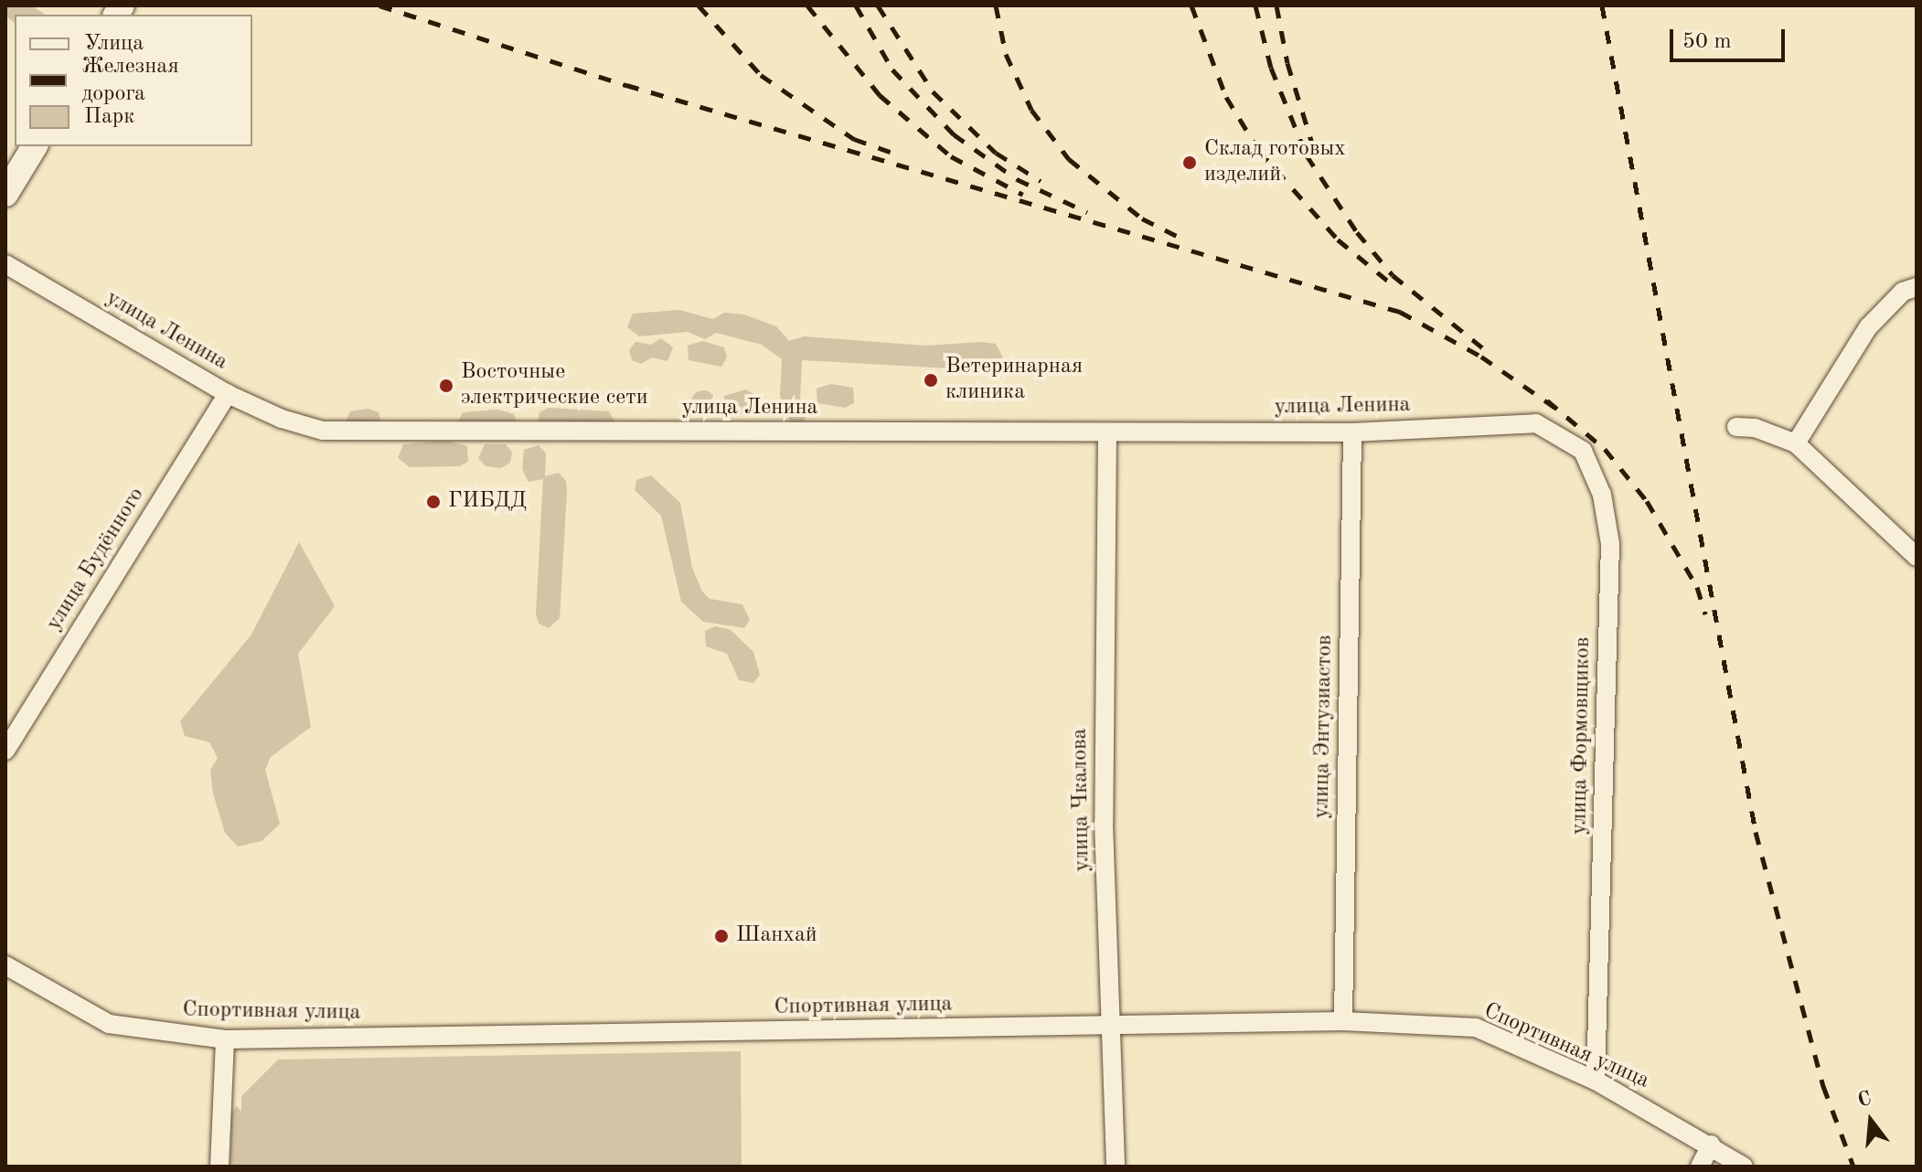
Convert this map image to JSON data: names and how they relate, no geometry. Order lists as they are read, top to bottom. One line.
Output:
{"streets":{"street":["улица Ленина","улица Будённого","улица Энтузиастов","улица Формовщиков","улица Чкалова","Спортивная улица"]},"crossings":[["улица Ленина","улица Будённого"],["улица Ленина","улица Энтузиастов"],["улица Ленина","улица Формовщиков"],["улица Ленина","улица Чкалова"],["улица Энтузиастов","Спортивная улица"],["улица Формовщиков","Спортивная улица"],["улица Чкалова","Спортивная улица"]],"places":["Склад готовых изделий","Ветеринарная клиника","Восточные электрические сети","ГИБДД","Шанхай"],"legend":["Улица","Железная дорога","Парк"],"scale_bar":"50 m","north":"top"}
